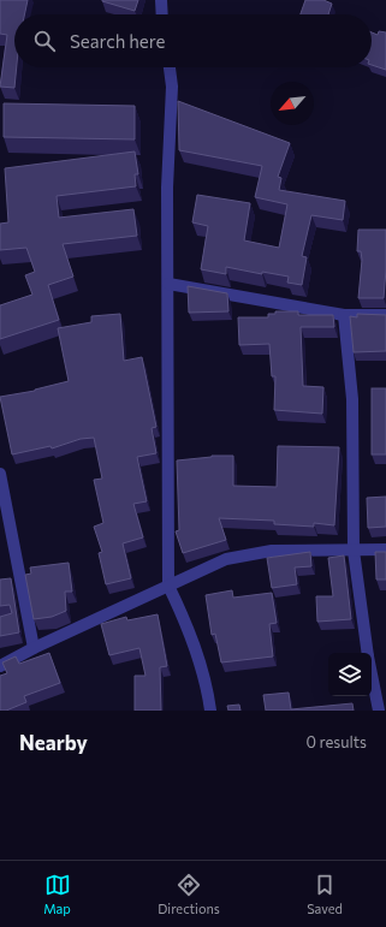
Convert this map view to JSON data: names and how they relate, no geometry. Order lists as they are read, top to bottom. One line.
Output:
{"north":"bottom left","page":{"search":"Search here","heading":["Nearby","0 results"],"nav":["Map","Directions","Saved"]}}
